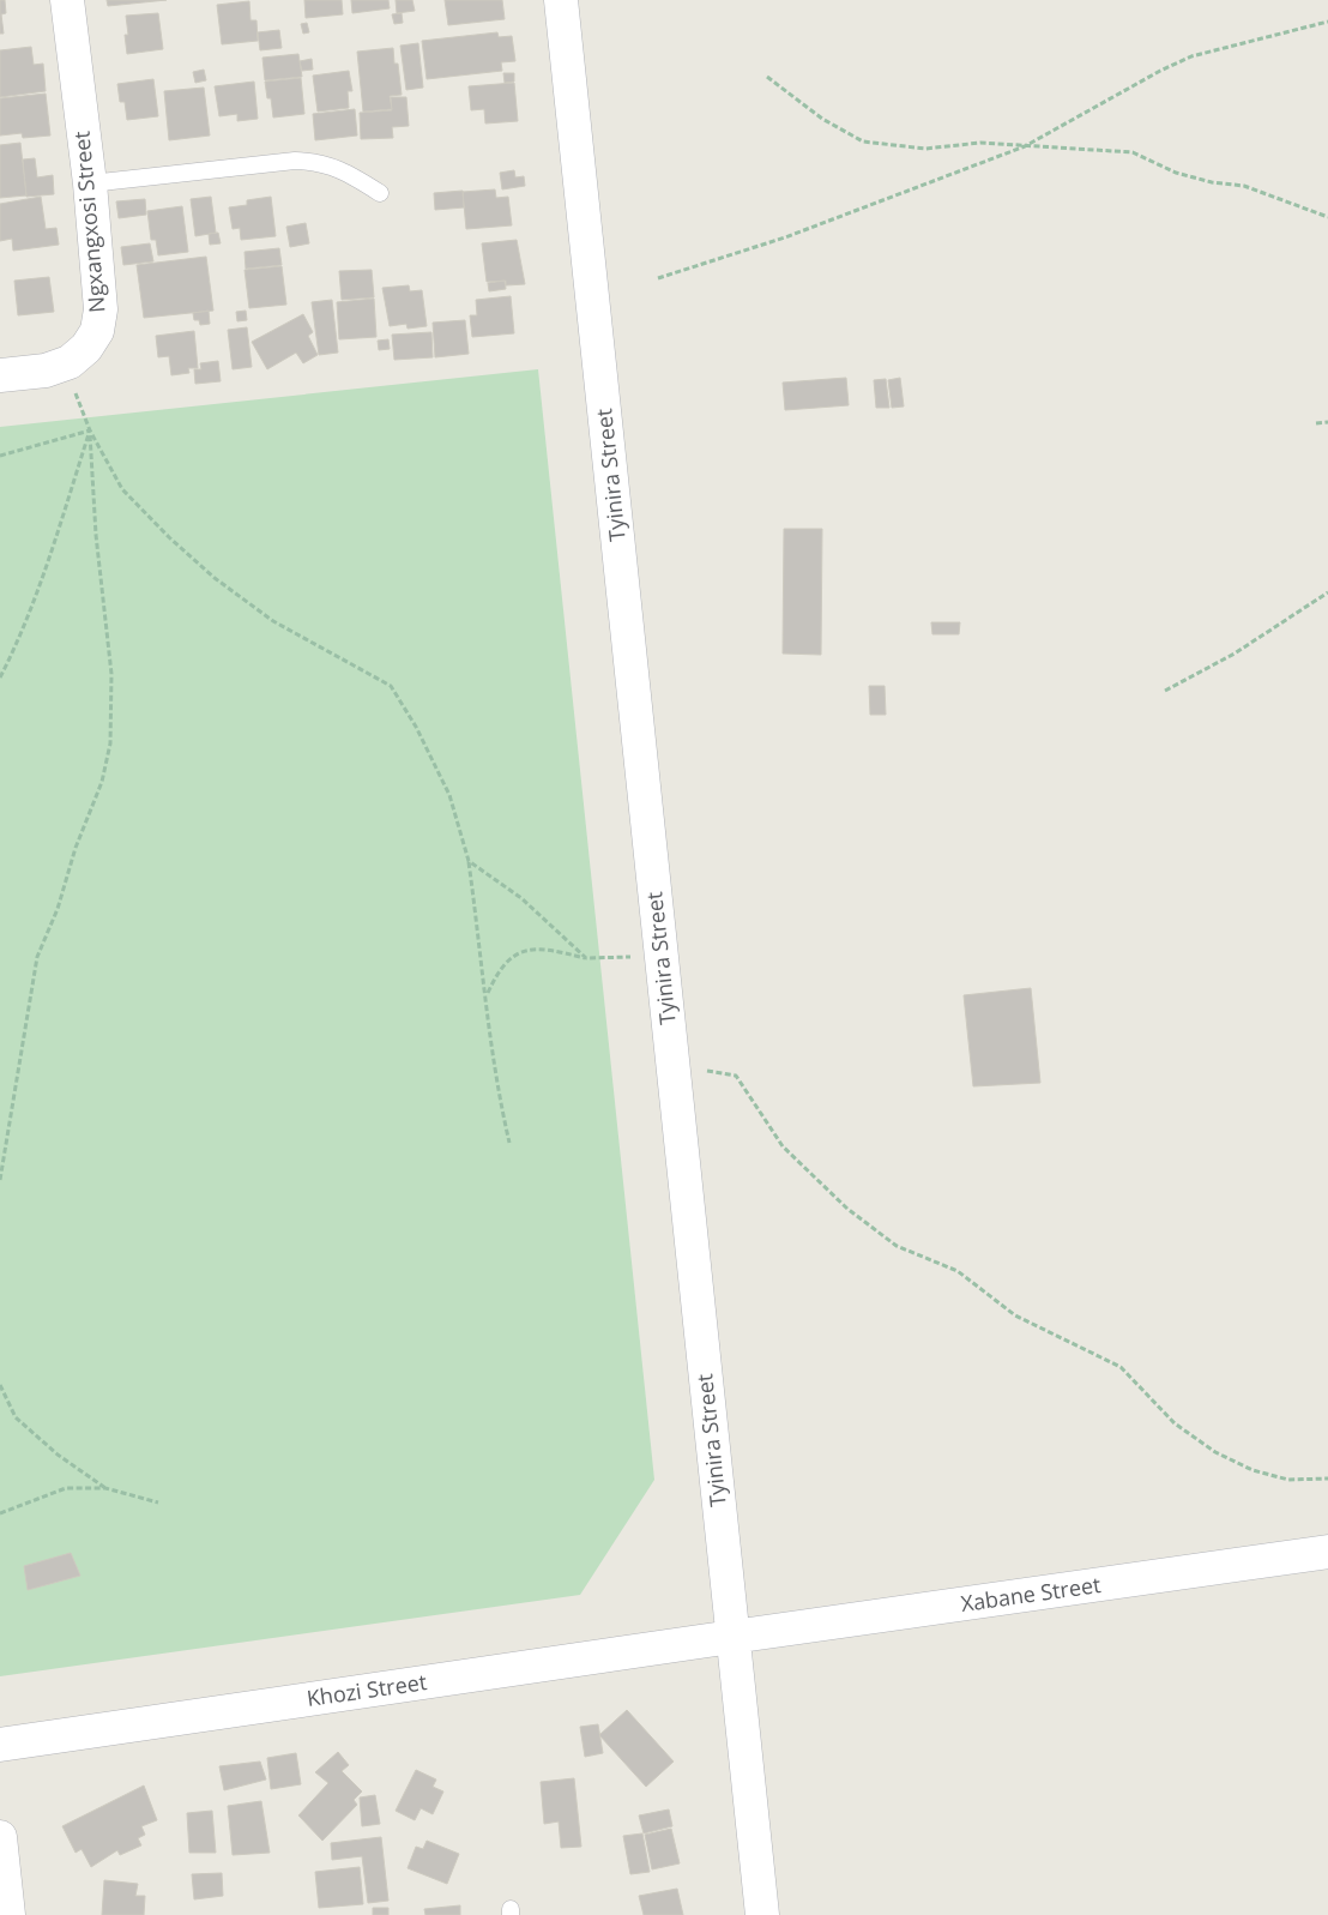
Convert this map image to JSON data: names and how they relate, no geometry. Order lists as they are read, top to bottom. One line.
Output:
{"streets":{"street":["Ngxangxosi Street","Tyinira Street","Xabane Street","Khozi Street"]},"crossings":[["Tyinira Street","Xabane Street"],["Tyinira Street","Khozi Street"],["Xabane Street","Khozi Street"]]}
